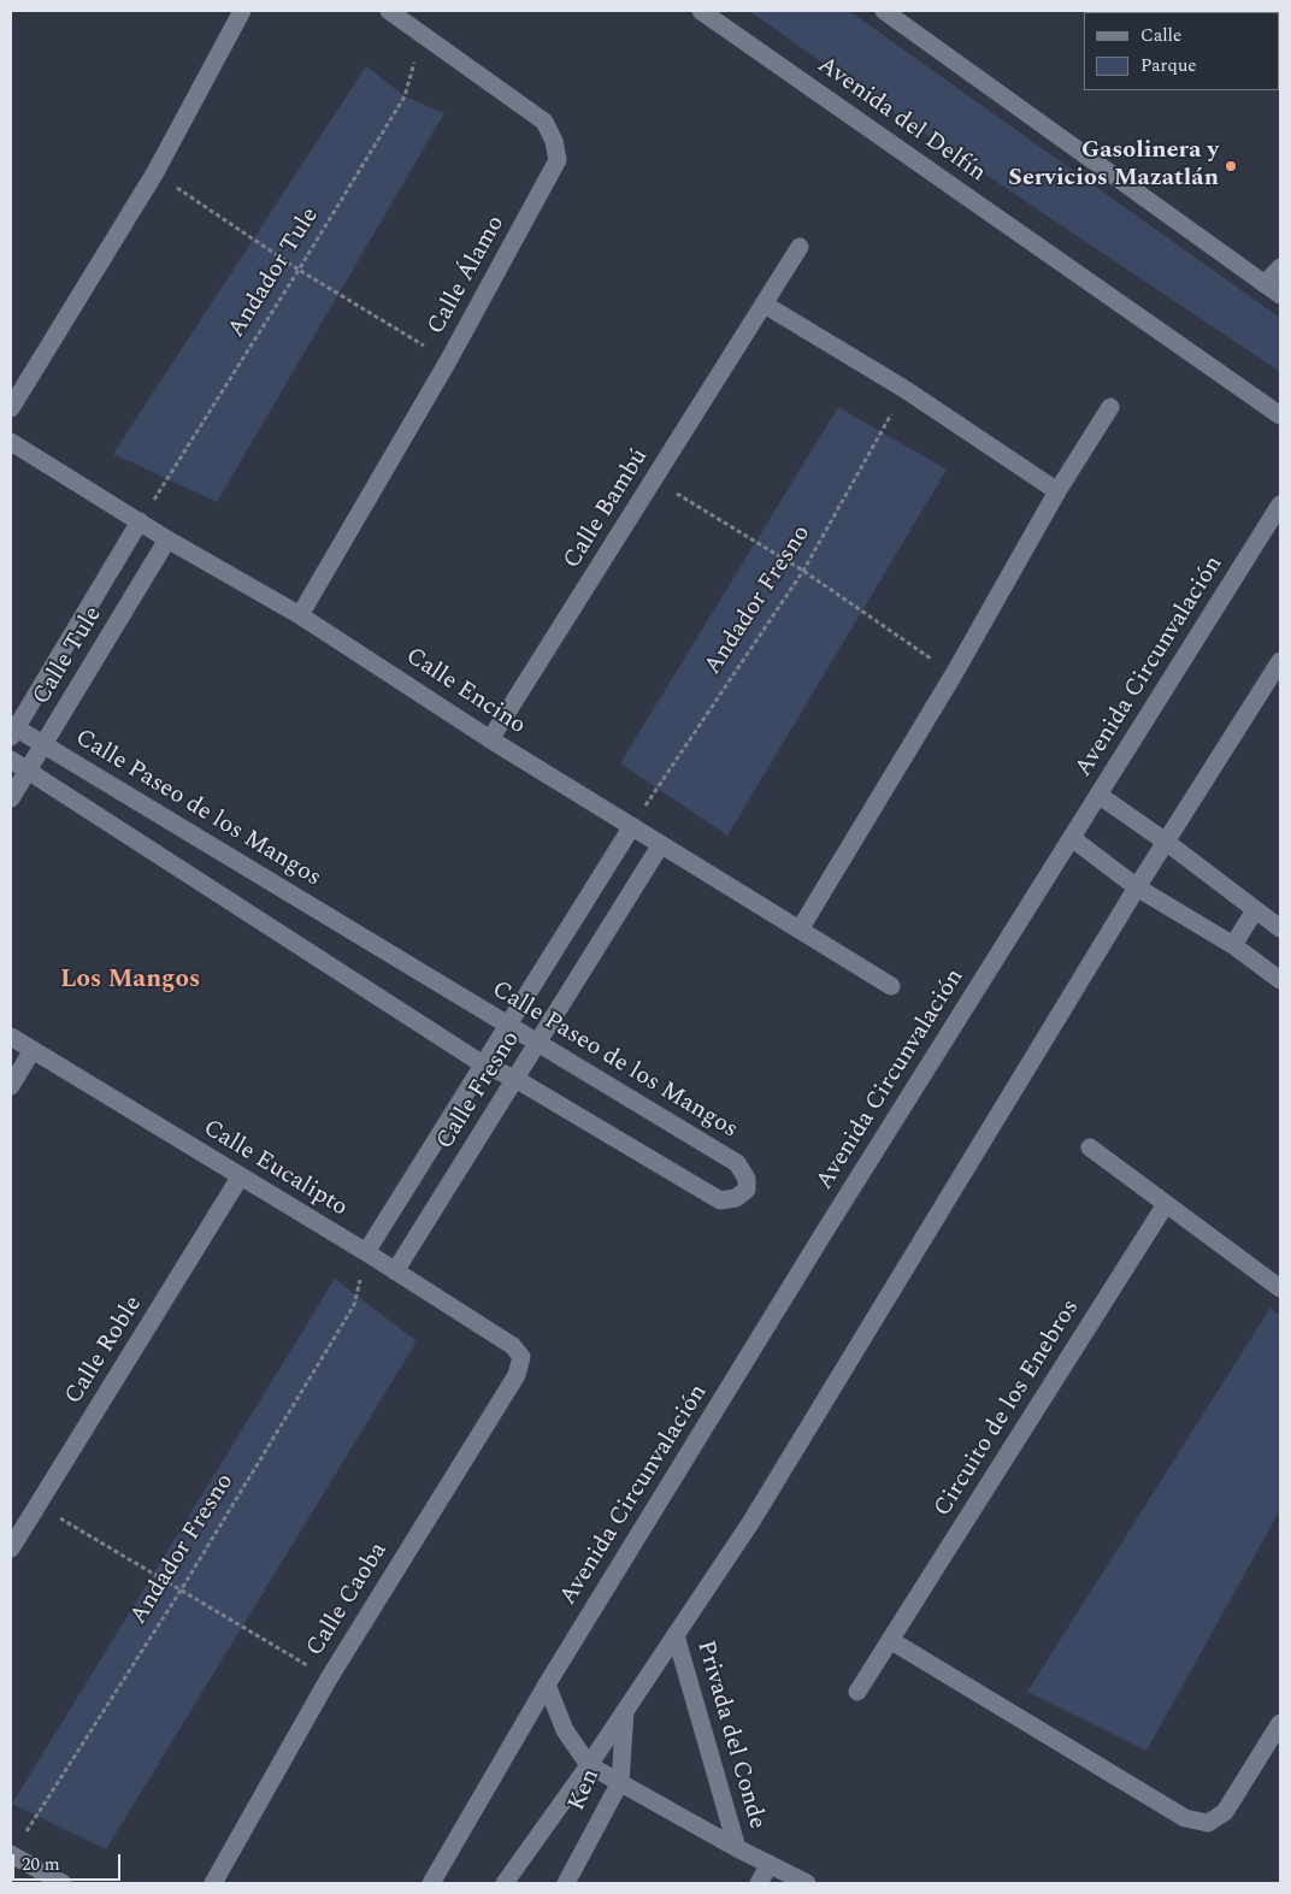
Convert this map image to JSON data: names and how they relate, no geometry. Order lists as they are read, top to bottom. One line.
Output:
{"streets":{"street":["Avenida del Delfín","Calle Álamo","Calle Bambú","Calle Tule","Avenida Circunvalación","Calle Encino","Calle Paseo de los Mangos","Calle Fresno","Calle Eucalipto","Calle Roble","Circuito de los Enebros","Calle Caoba","Privada del Conde","Ken"],"path":["Andador Tule","Andador Fresno"]},"crossings":[["Andador Tule","Calle Álamo"],["Andador Tule","Calle Tule"],["Andador Tule","Calle Encino"],["Calle Álamo","Calle Encino"],["Calle Bambú","Calle Encino"],["Andador Fresno","Calle Encino"],["Andador Fresno","Calle Fresno"],["Andador Fresno","Calle Eucalipto"],["Calle Tule","Calle Encino"],["Calle Tule","Calle Paseo de los Mangos"],["Calle Encino","Calle Fresno"],["Calle Paseo de los Mangos","Calle Fresno"],["Calle Fresno","Calle Eucalipto"],["Calle Eucalipto","Calle Roble"],["Calle Eucalipto","Calle Caoba"]],"districts":["Los Mangos"],"places":["Gasolinera y Servicios Mazatlán"],"legend":["Calle","Parque"],"scale_bar":"20 m"}
